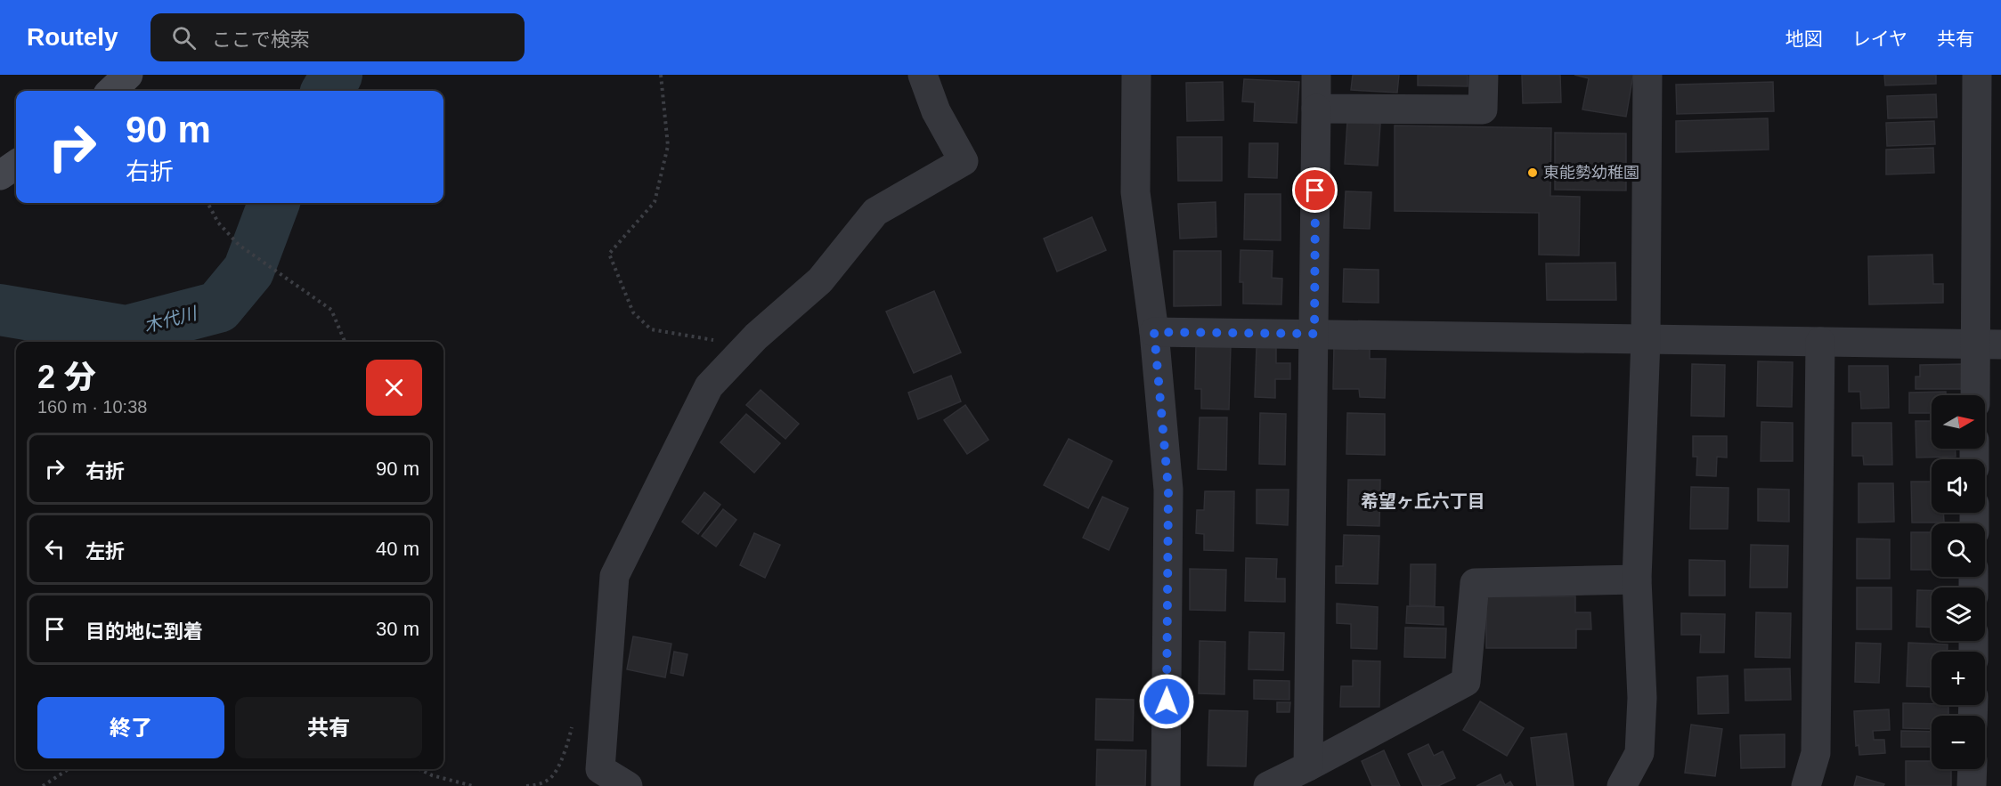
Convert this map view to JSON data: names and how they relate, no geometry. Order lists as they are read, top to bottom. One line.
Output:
{"districts":["希望ヶ丘六丁目"],"water":["木代川"],"places":["東能勢幼稚園"],"north":"right","page":{"header":"Routely","search":"ここで検索","nav":["地図","レイヤ","共有"],"turn":["90 m","右折"],"heading":["2 分","160 m · 10:38"],"map_buttons":["+","−"],"list":[{"name":"右折","value":"90 m"},{"name":"左折","value":"40 m"},{"name":"目的地に到着","value":"30 m"}],"buttons":["終了","共有"]}}
